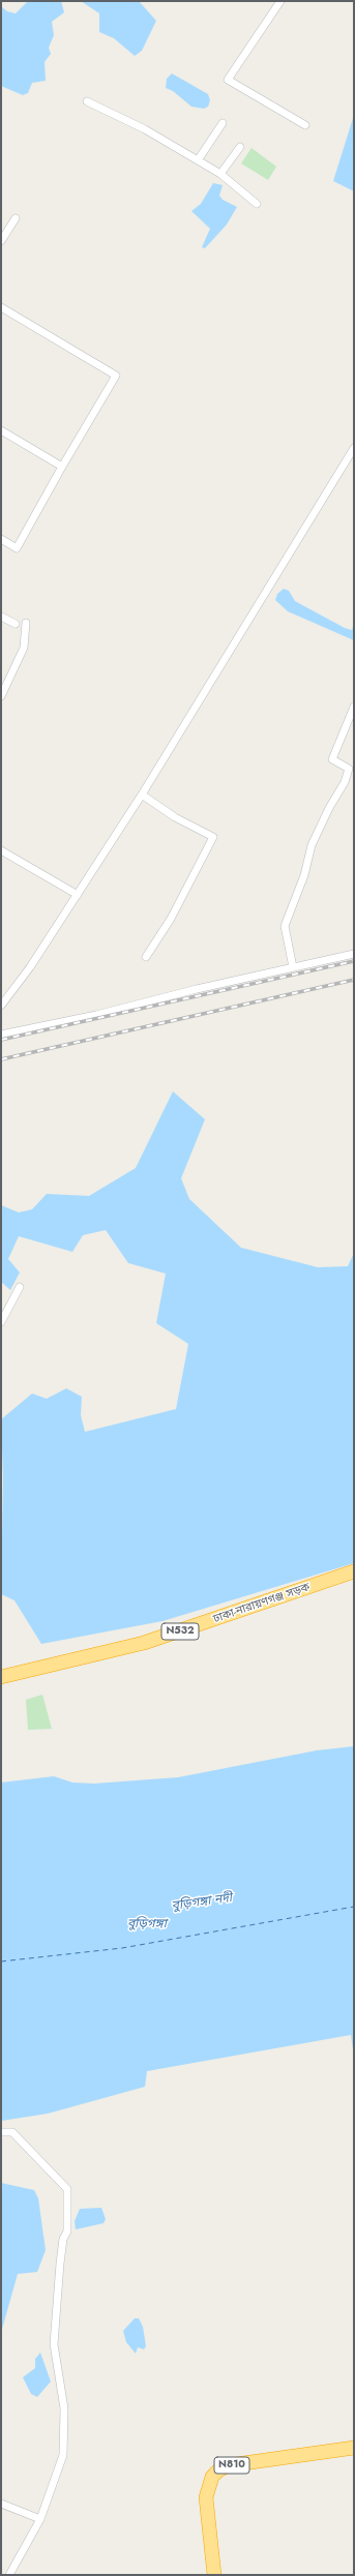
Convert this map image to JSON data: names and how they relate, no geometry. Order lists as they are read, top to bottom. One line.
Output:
{"streets":{"highway":["ঢাকা-নারায়ণগঞ্জ সড়ক","N532","N810"]},"water":["বুড়িগঙ্গা নদী","বুড়িগঙ্গা"]}
